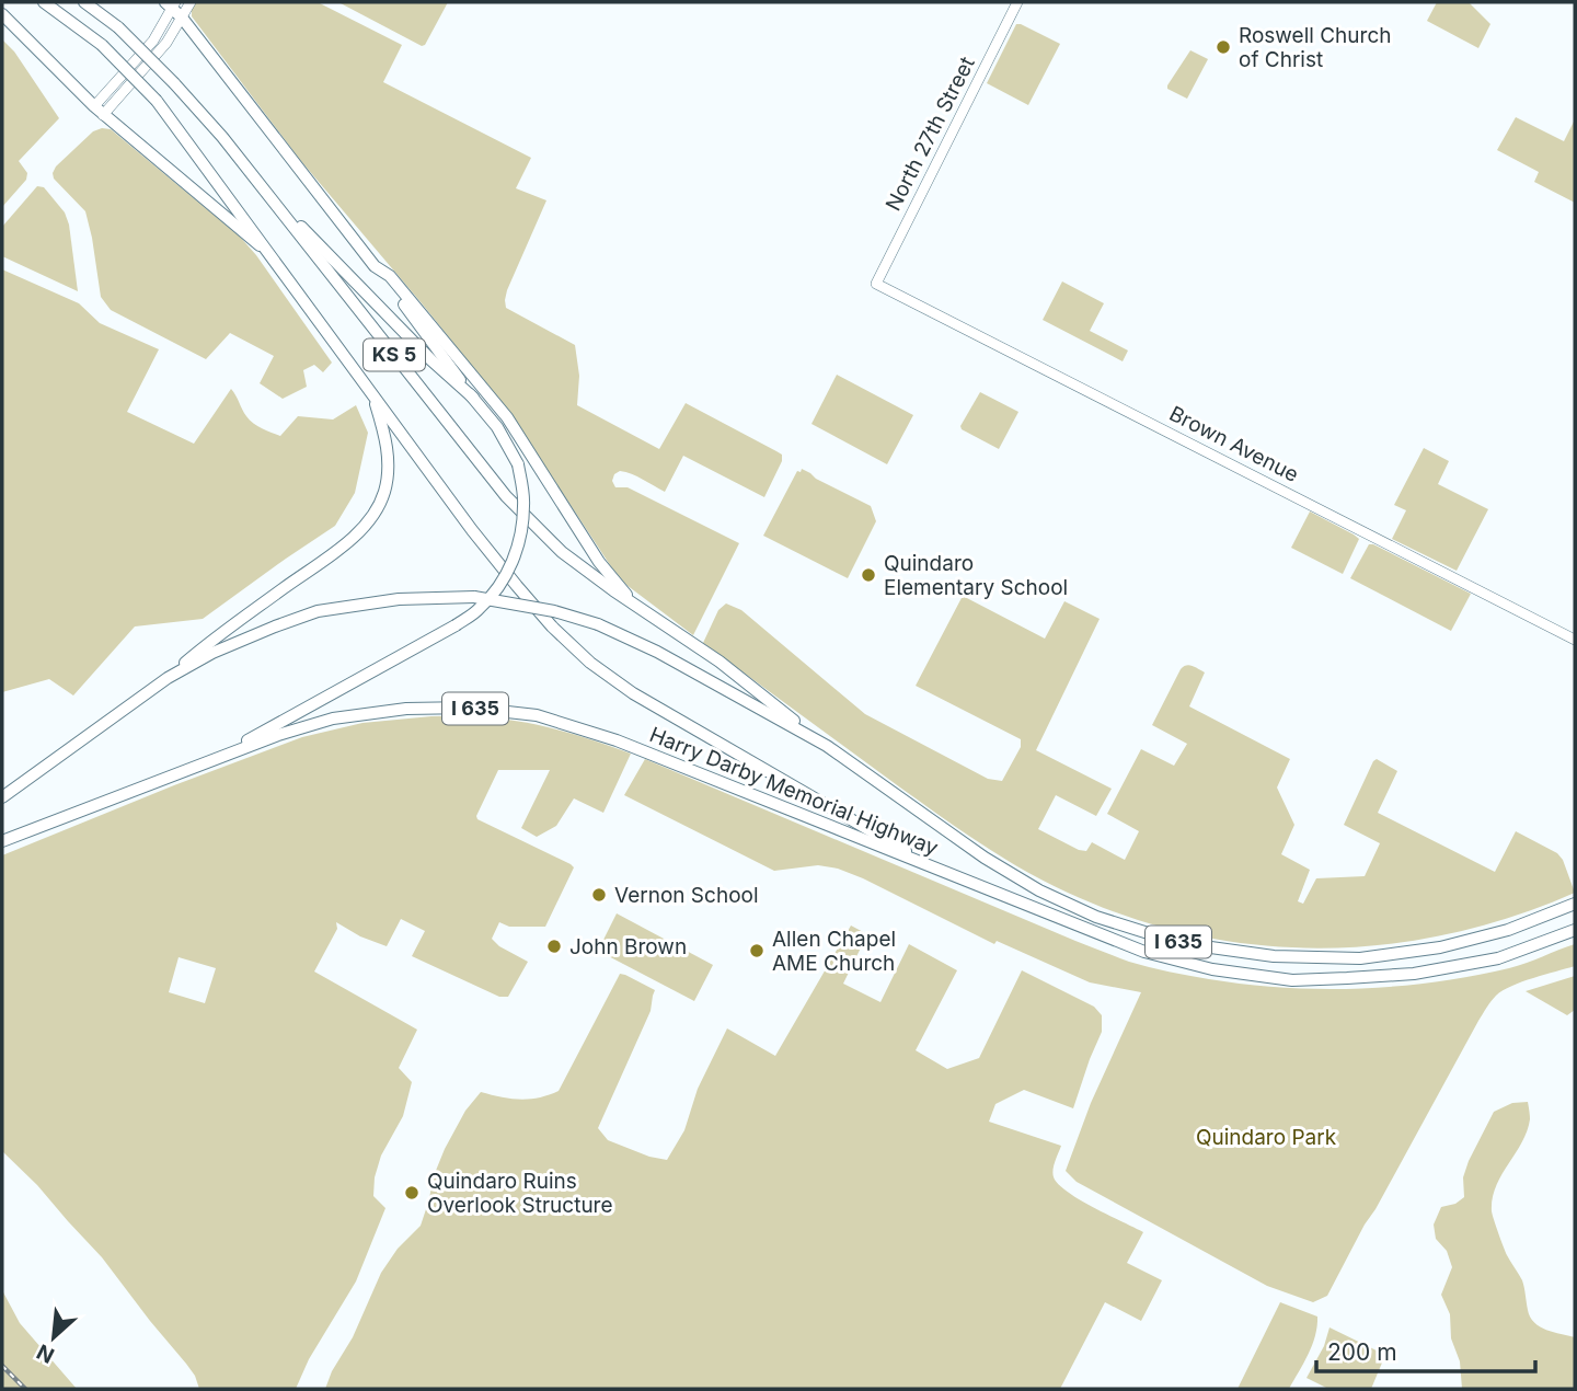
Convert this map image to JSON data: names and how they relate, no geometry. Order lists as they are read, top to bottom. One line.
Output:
{"streets":{"highway":["KS 5","I 635","Harry Darby Memorial Highway"],"main road":["North 27th Street","Brown Avenue"]},"crossings":[["North 27th Street","Brown Avenue"],["KS 5","Harry Darby Memorial Highway"]],"parks":["Quindaro Park"],"places":["Roswell Church of Christ","Quindaro Elementary School","Vernon School","John Brown","Allen Chapel AME Church","Quindaro Ruins Overlook Structure"],"scale_bar":"200 m","north":"bottom left"}
